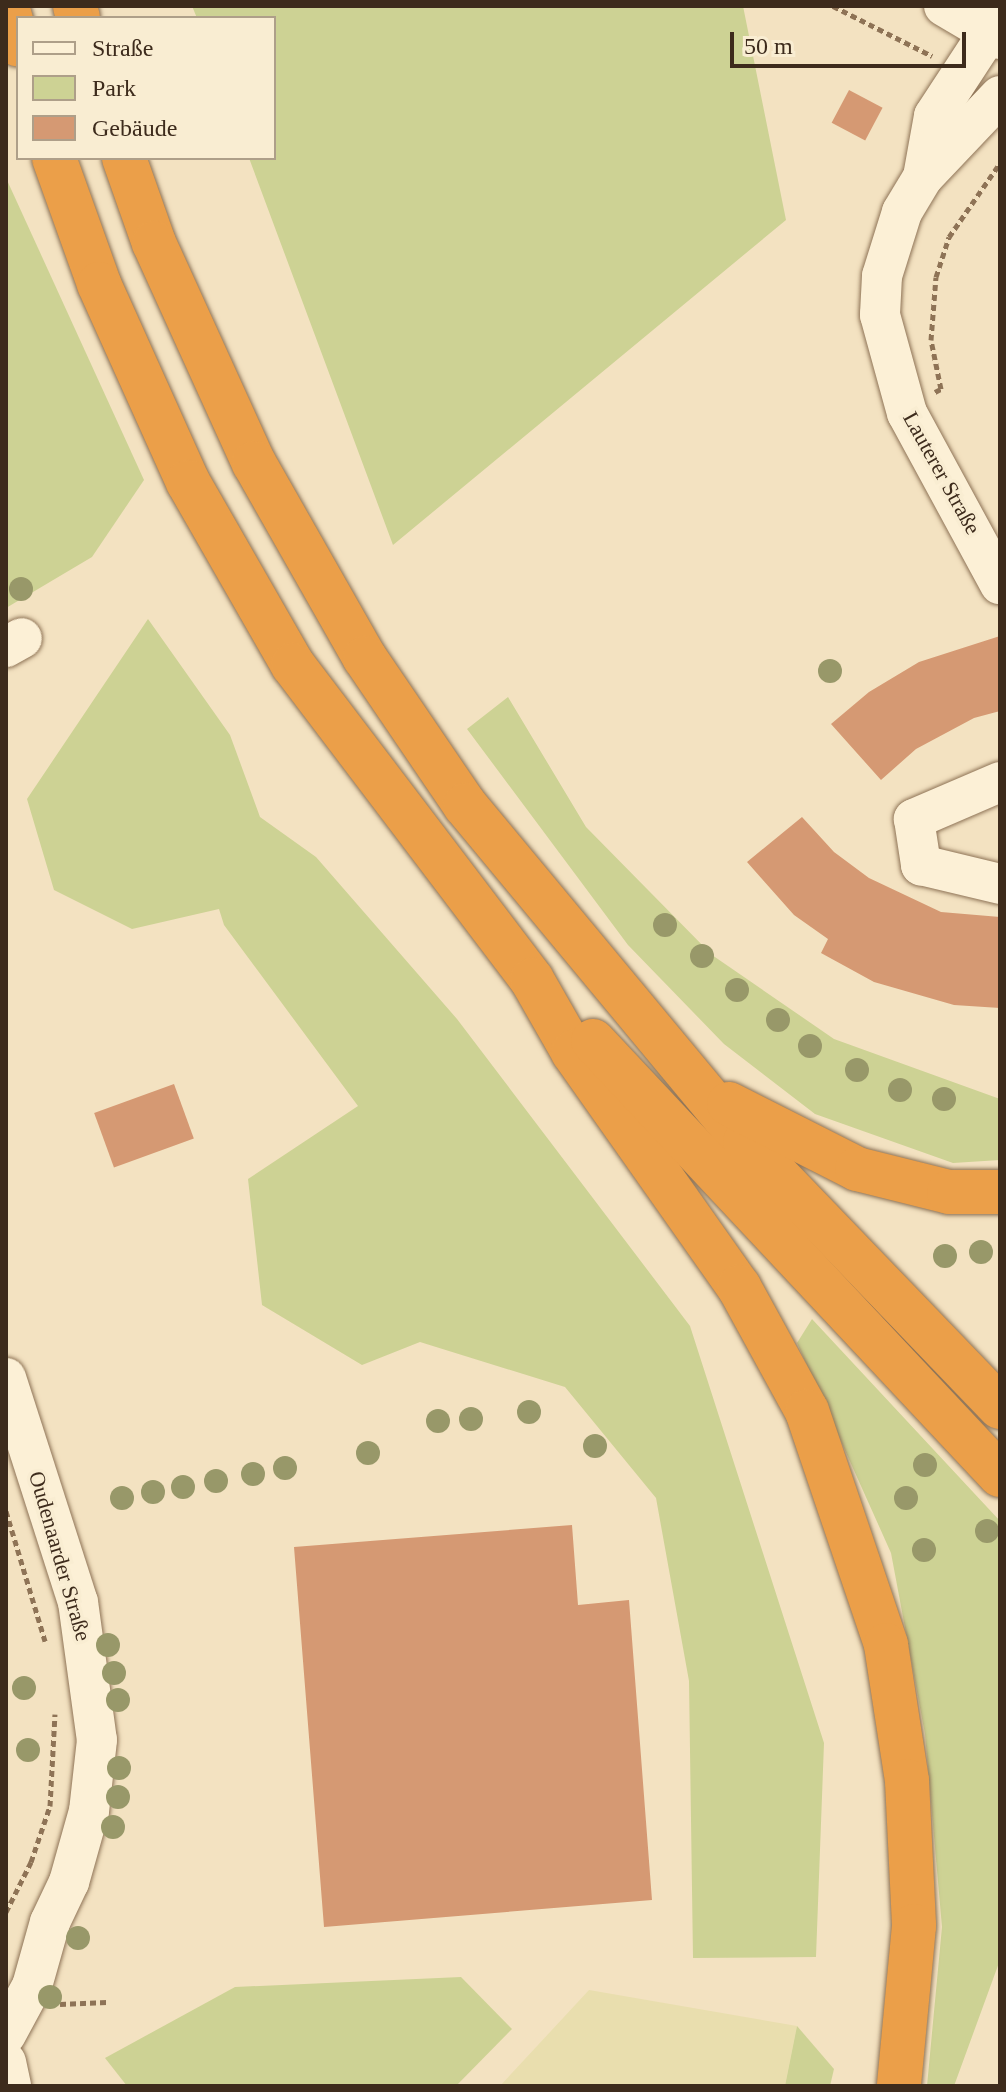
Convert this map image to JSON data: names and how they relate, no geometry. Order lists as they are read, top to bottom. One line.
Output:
{"streets":{"street":["Lauterer Straße","Oudenaarder Straße"]},"legend":["Straße","Park","Gebäude"],"scale_bar":"50 m"}
